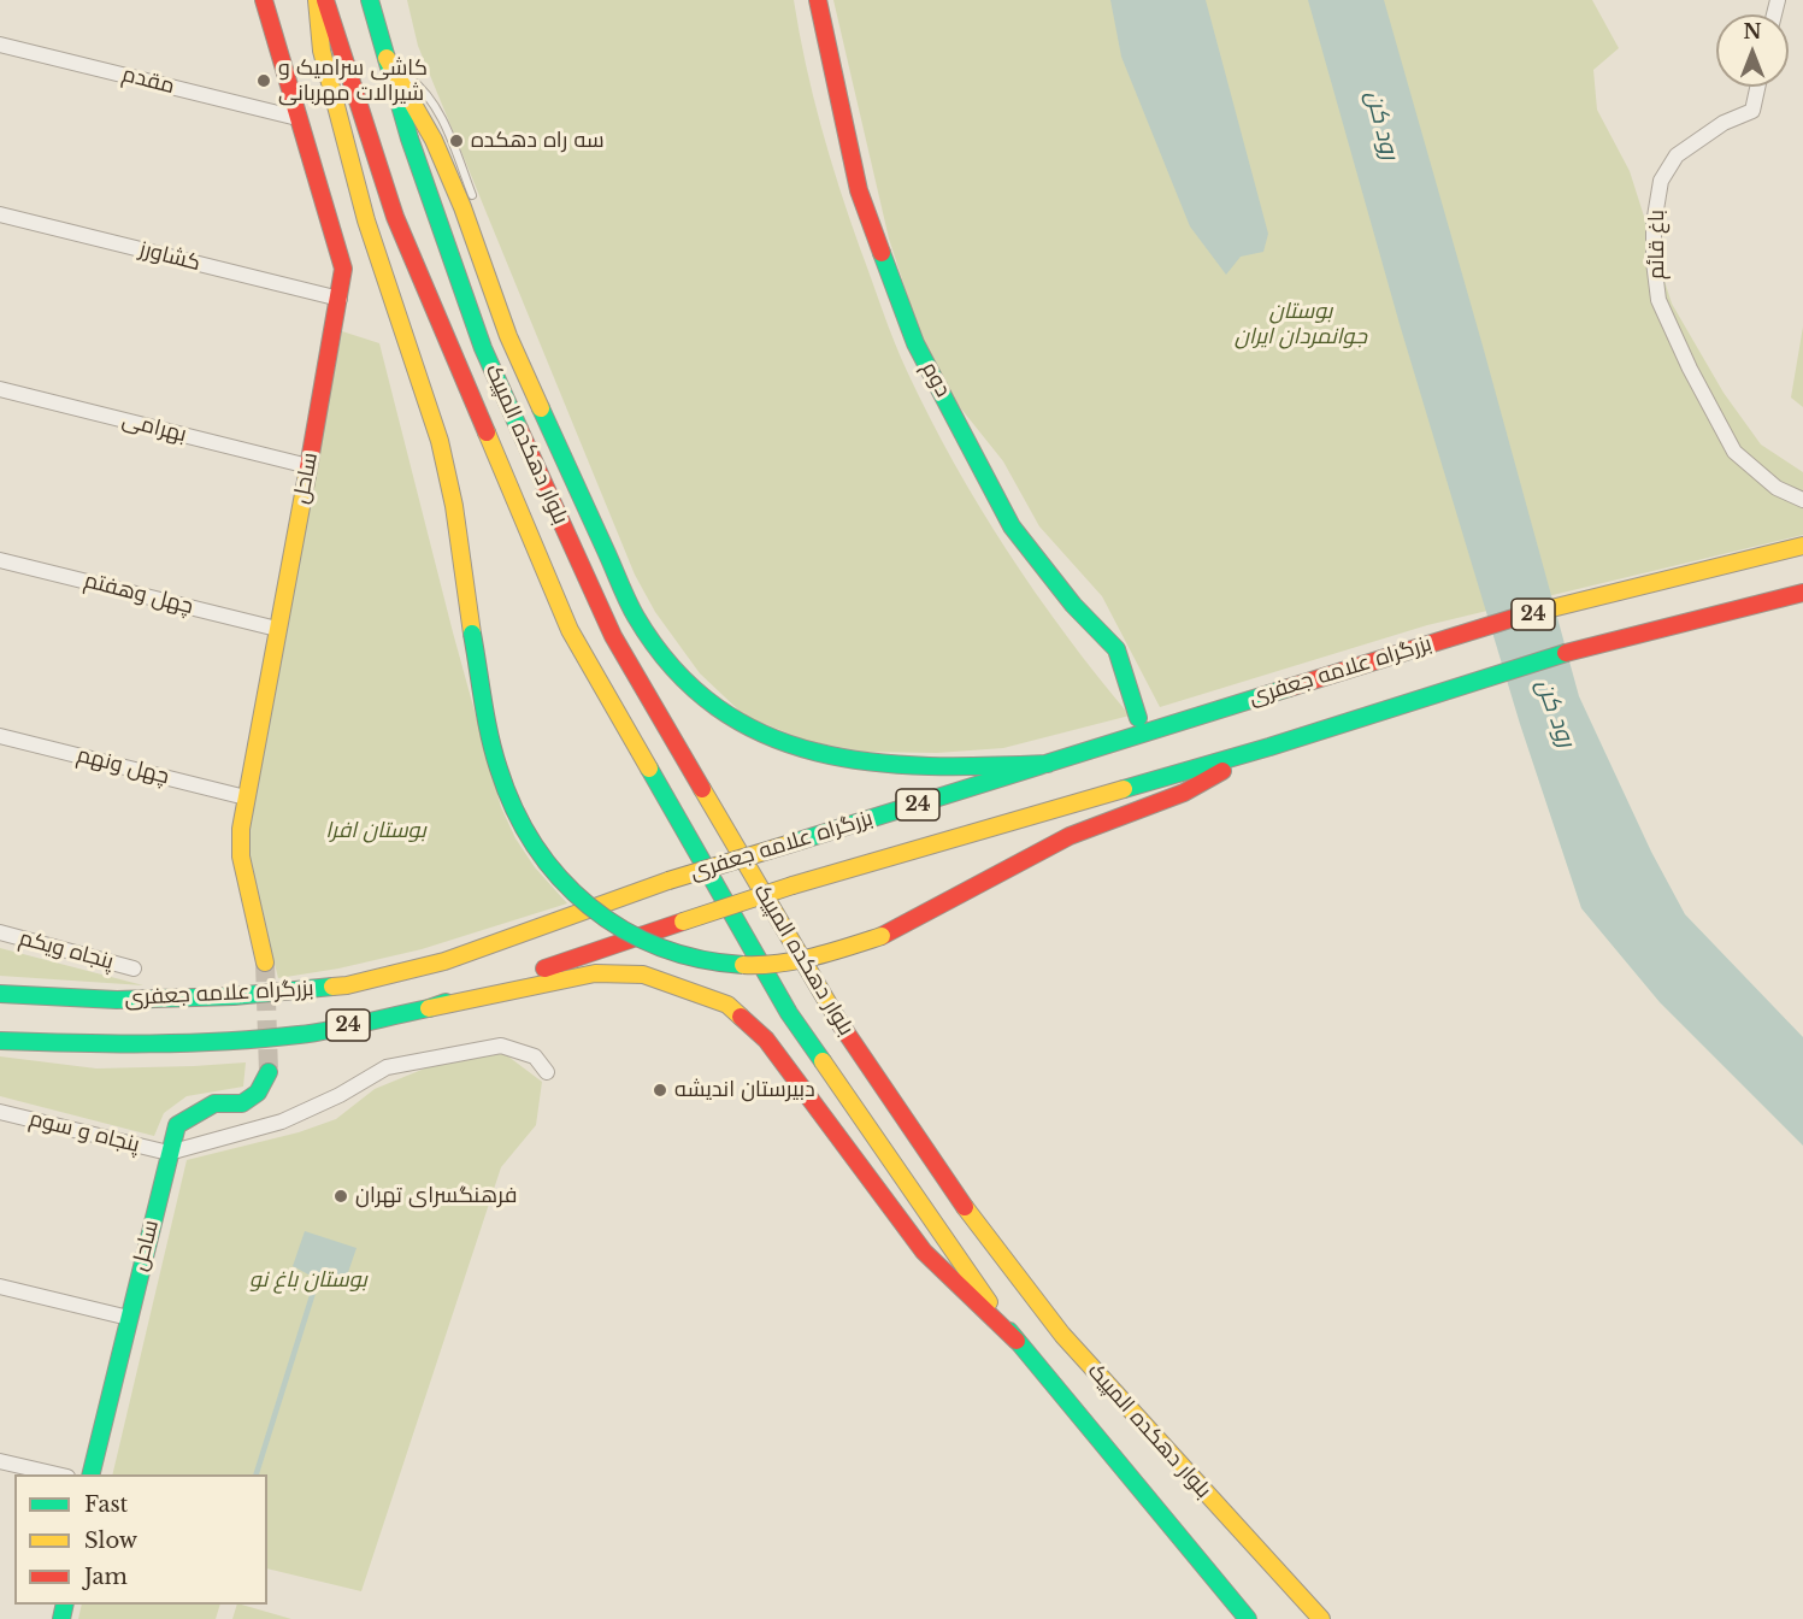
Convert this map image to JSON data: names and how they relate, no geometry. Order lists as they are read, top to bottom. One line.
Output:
{"streets":{"main road":["دوم","بلوار دهکده المپیک","ساحل","24","بزرگراه علامه جعفری"],"street":["مقدم","باغ قائم","کشاورز","بهرامی","چهل وهفتم","چهل ونهم","پنجاه ویکم","پنجاه و سوم"]},"crossings":[["مقدم","ساحل"],["کشاورز","ساحل"],["بهرامی","ساحل"],["ساحل","چهل وهفتم"],["ساحل","چهل ونهم"],["ساحل","پنجاه و سوم"]],"water":["رود کن"],"parks":["بوستان جوانمردان ایران","بوستان افرا","بوستان باغ نو"],"places":["کاشی سرامیک و شیرالات مهربانی","سه راه دهکده","دبیرستان اندیشه","فرهنگسرای تهران"],"legend":["Fast","Slow","Jam"],"north":"top"}
